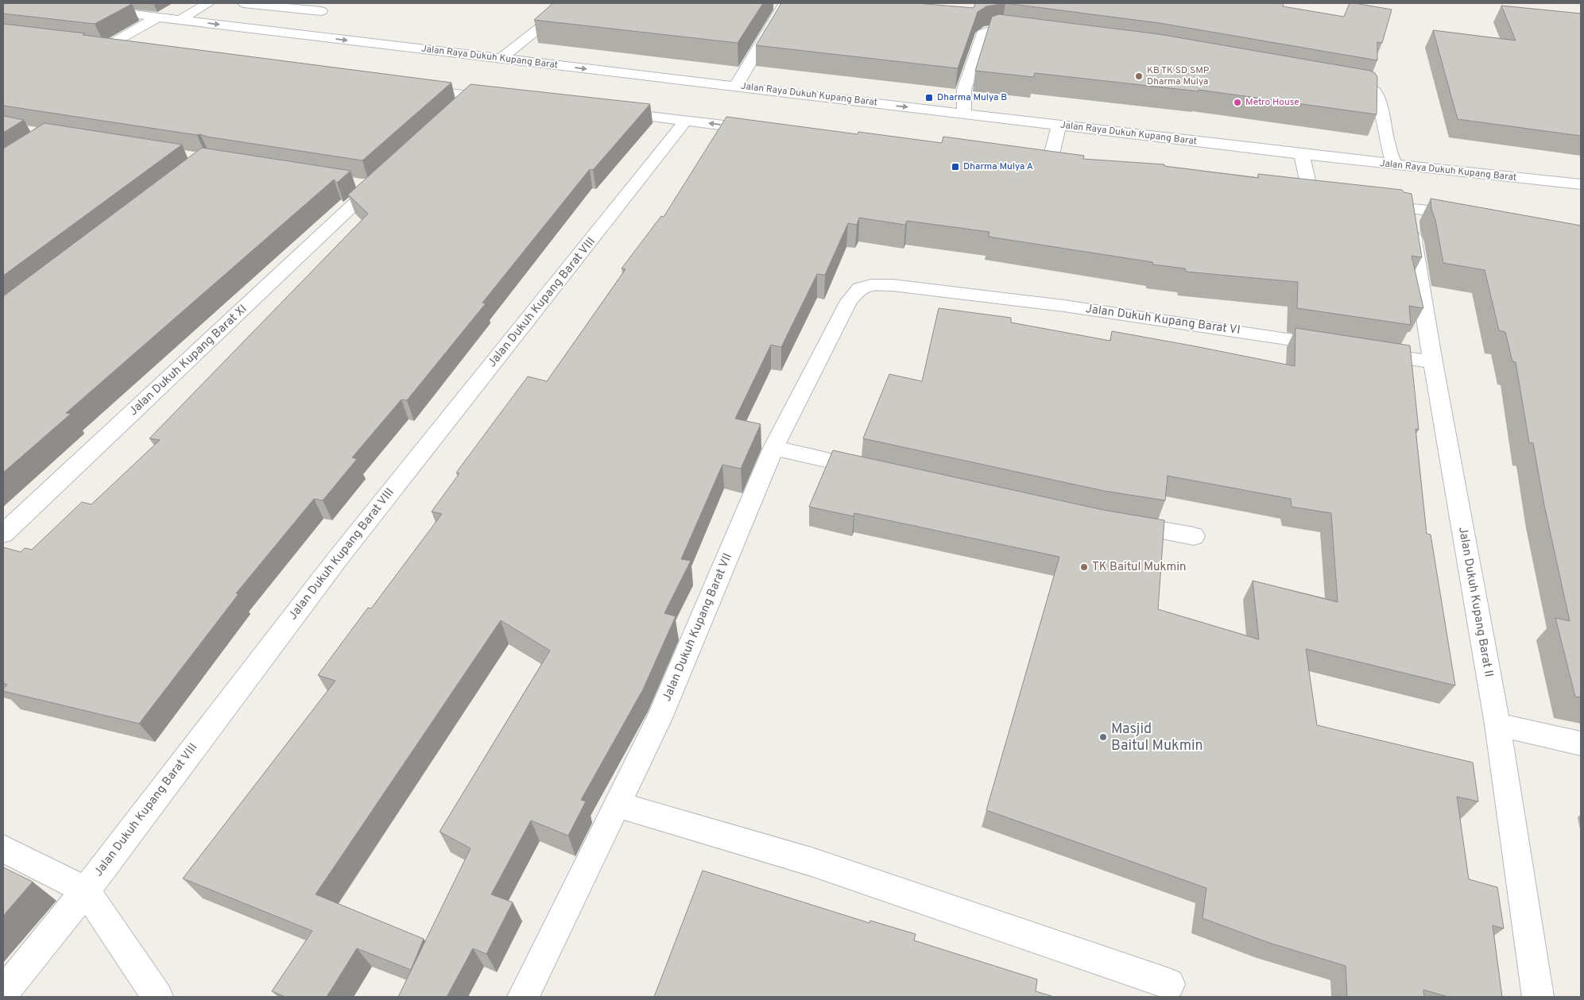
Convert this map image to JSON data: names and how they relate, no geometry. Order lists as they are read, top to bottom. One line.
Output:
{"streets":{"street":["Jalan Raya Dukuh Kupang Barat","Jalan Dukuh Kupang Barat VIII","Jalan Dukuh Kupang Barat VI","Jalan Dukuh Kupang Barat XI","Jalan Dukuh Kupang Barat II","Jalan Dukuh Kupang Barat VII"]},"crossings":[["Jalan Dukuh Kupang Barat VI","Jalan Dukuh Kupang Barat VII"]],"places":{"other":["KB TK SD SMP Dharma Mulya","Metro House","TK Baitul Mukmin","Masjid Baitul Mukmin"],"transit":["Dharma Mulya B","Dharma Mulya A"]}}
